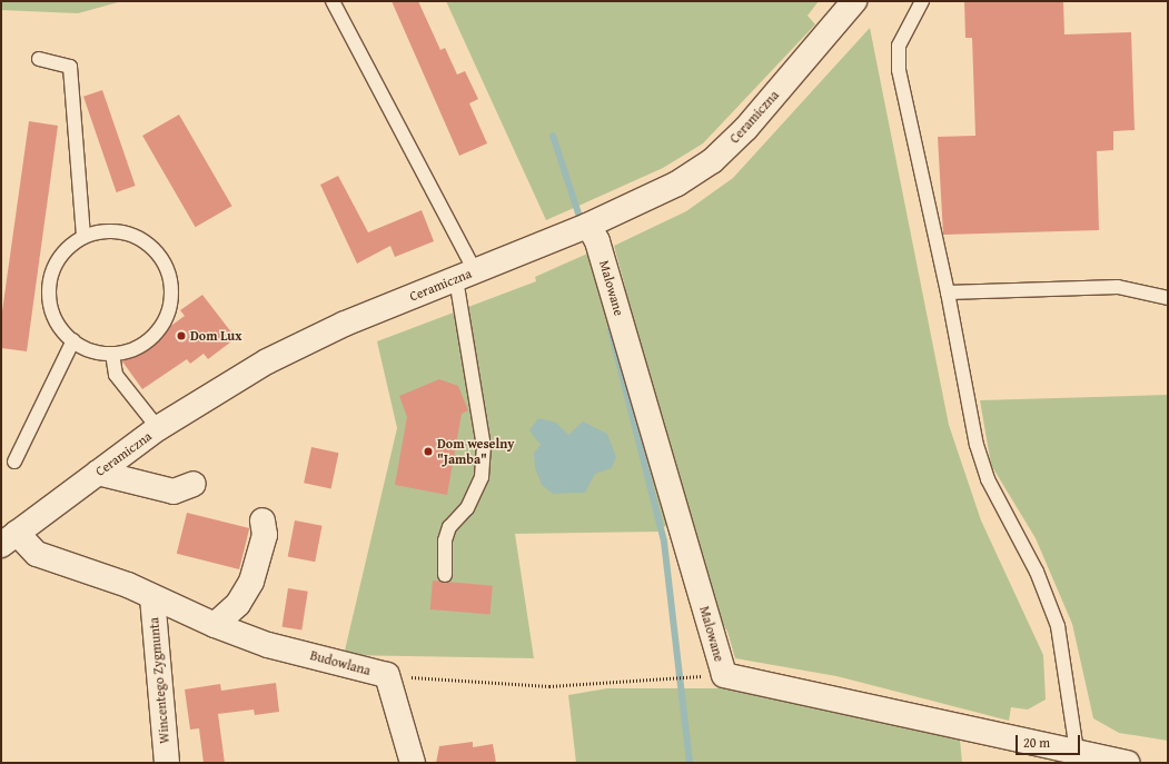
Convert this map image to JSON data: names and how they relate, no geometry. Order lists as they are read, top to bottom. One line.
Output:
{"streets":{"street":["Ceramiczna","Malowane","Budowlana","Wincentego Zygmunta"]},"crossings":[["Ceramiczna","Malowane"],["Ceramiczna","Budowlana"],["Budowlana","Wincentego Zygmunta"]],"places":["Dom Lux","Dom weselny \"Jamba\""],"scale_bar":"20 m"}
